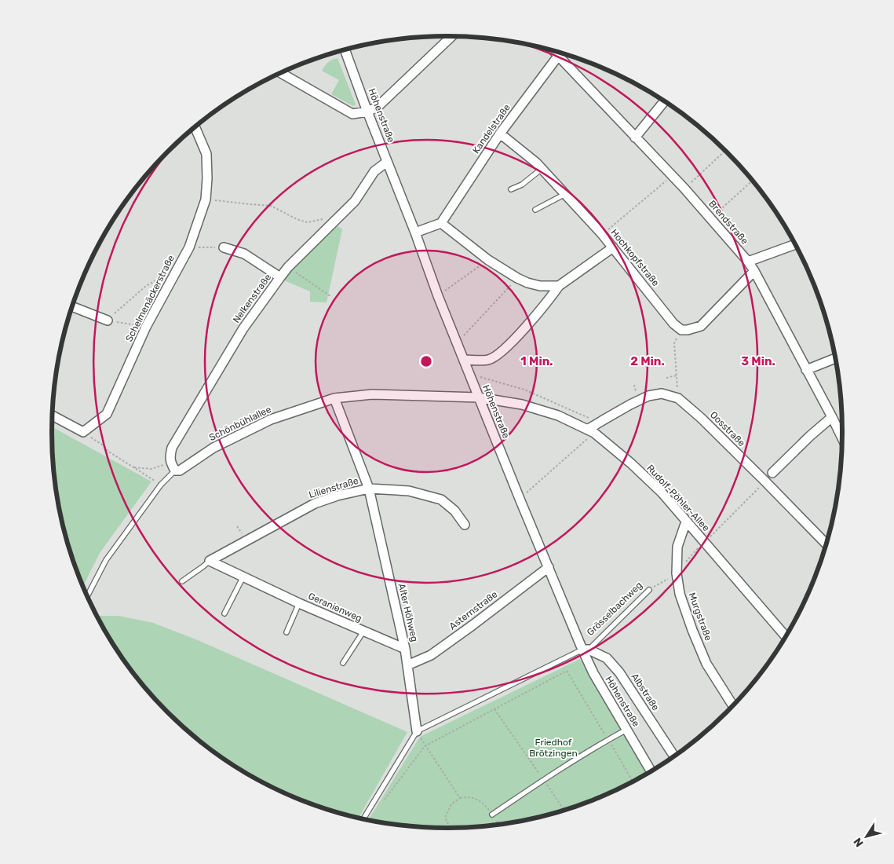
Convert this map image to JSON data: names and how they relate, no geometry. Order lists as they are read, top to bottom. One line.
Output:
{"streets":{"street":["Höhenstraße","Kandelstraße","Brendstraße","Hochkopfstraße","Schelmenäckerstraße","Nelkenstraße","Schönbühlallee","Oosstraße","Lilienstraße","Rudolf-Pöhler-Allee","Geranienweg","Asternstraße","Alter Höhweg","Murgstraße","Albstraße"],"lane":["Grösselbachweg"]},"crossings":[["Höhenstraße","Nelkenstraße"],["Höhenstraße","Schönbühlallee"],["Höhenstraße","Rudolf-Pöhler-Allee"],["Höhenstraße","Grösselbachweg"],["Höhenstraße","Asternstraße"],["Höhenstraße","Albstraße"],["Kandelstraße","Brendstraße"],["Kandelstraße","Hochkopfstraße"],["Nelkenstraße","Schönbühlallee"],["Schönbühlallee","Rudolf-Pöhler-Allee"],["Schönbühlallee","Alter Höhweg"],["Oosstraße","Rudolf-Pöhler-Allee"],["Lilienstraße","Geranienweg"],["Lilienstraße","Alter Höhweg"],["Rudolf-Pöhler-Allee","Murgstraße"],["Geranienweg","Alter Höhweg"],["Grösselbachweg","Alter Höhweg"],["Grösselbachweg","Murgstraße"],["Grösselbachweg","Albstraße"],["Asternstraße","Alter Höhweg"]],"parks":["Friedhof Brötzingen"],"north":"bottom left","rings":["1 Min.","2 Min.","3 Min."]}
